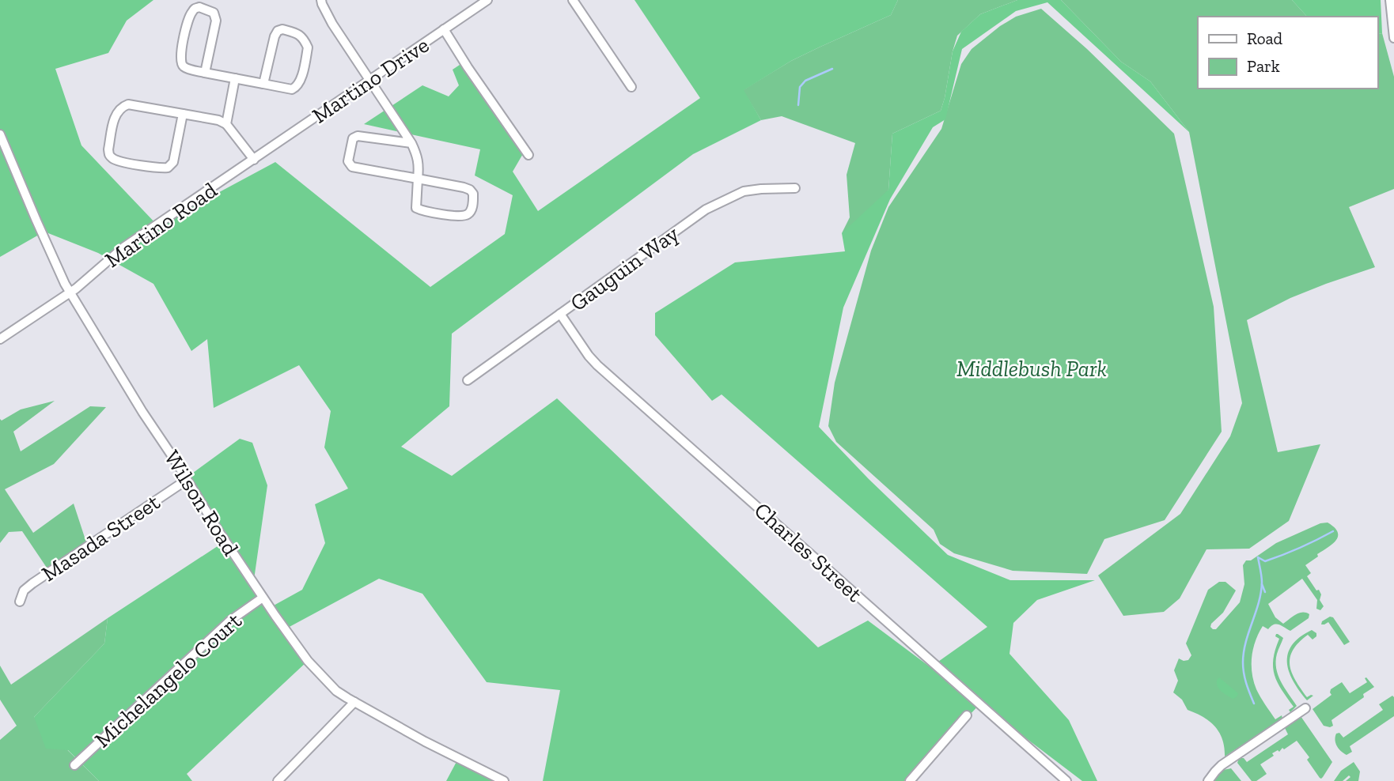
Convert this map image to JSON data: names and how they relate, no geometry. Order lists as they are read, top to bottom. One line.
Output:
{"streets":{"street":["Martino Drive","Martino Road","Gauguin Way","Wilson Road","Masada Street","Charles Street","Michelangelo Court"]},"crossings":[["Martino Drive","Martino Road"],["Martino Road","Wilson Road"],["Gauguin Way","Charles Street"],["Wilson Road","Masada Street"],["Wilson Road","Michelangelo Court"]],"parks":["Middlebush Park"],"legend":["Road","Park"]}
